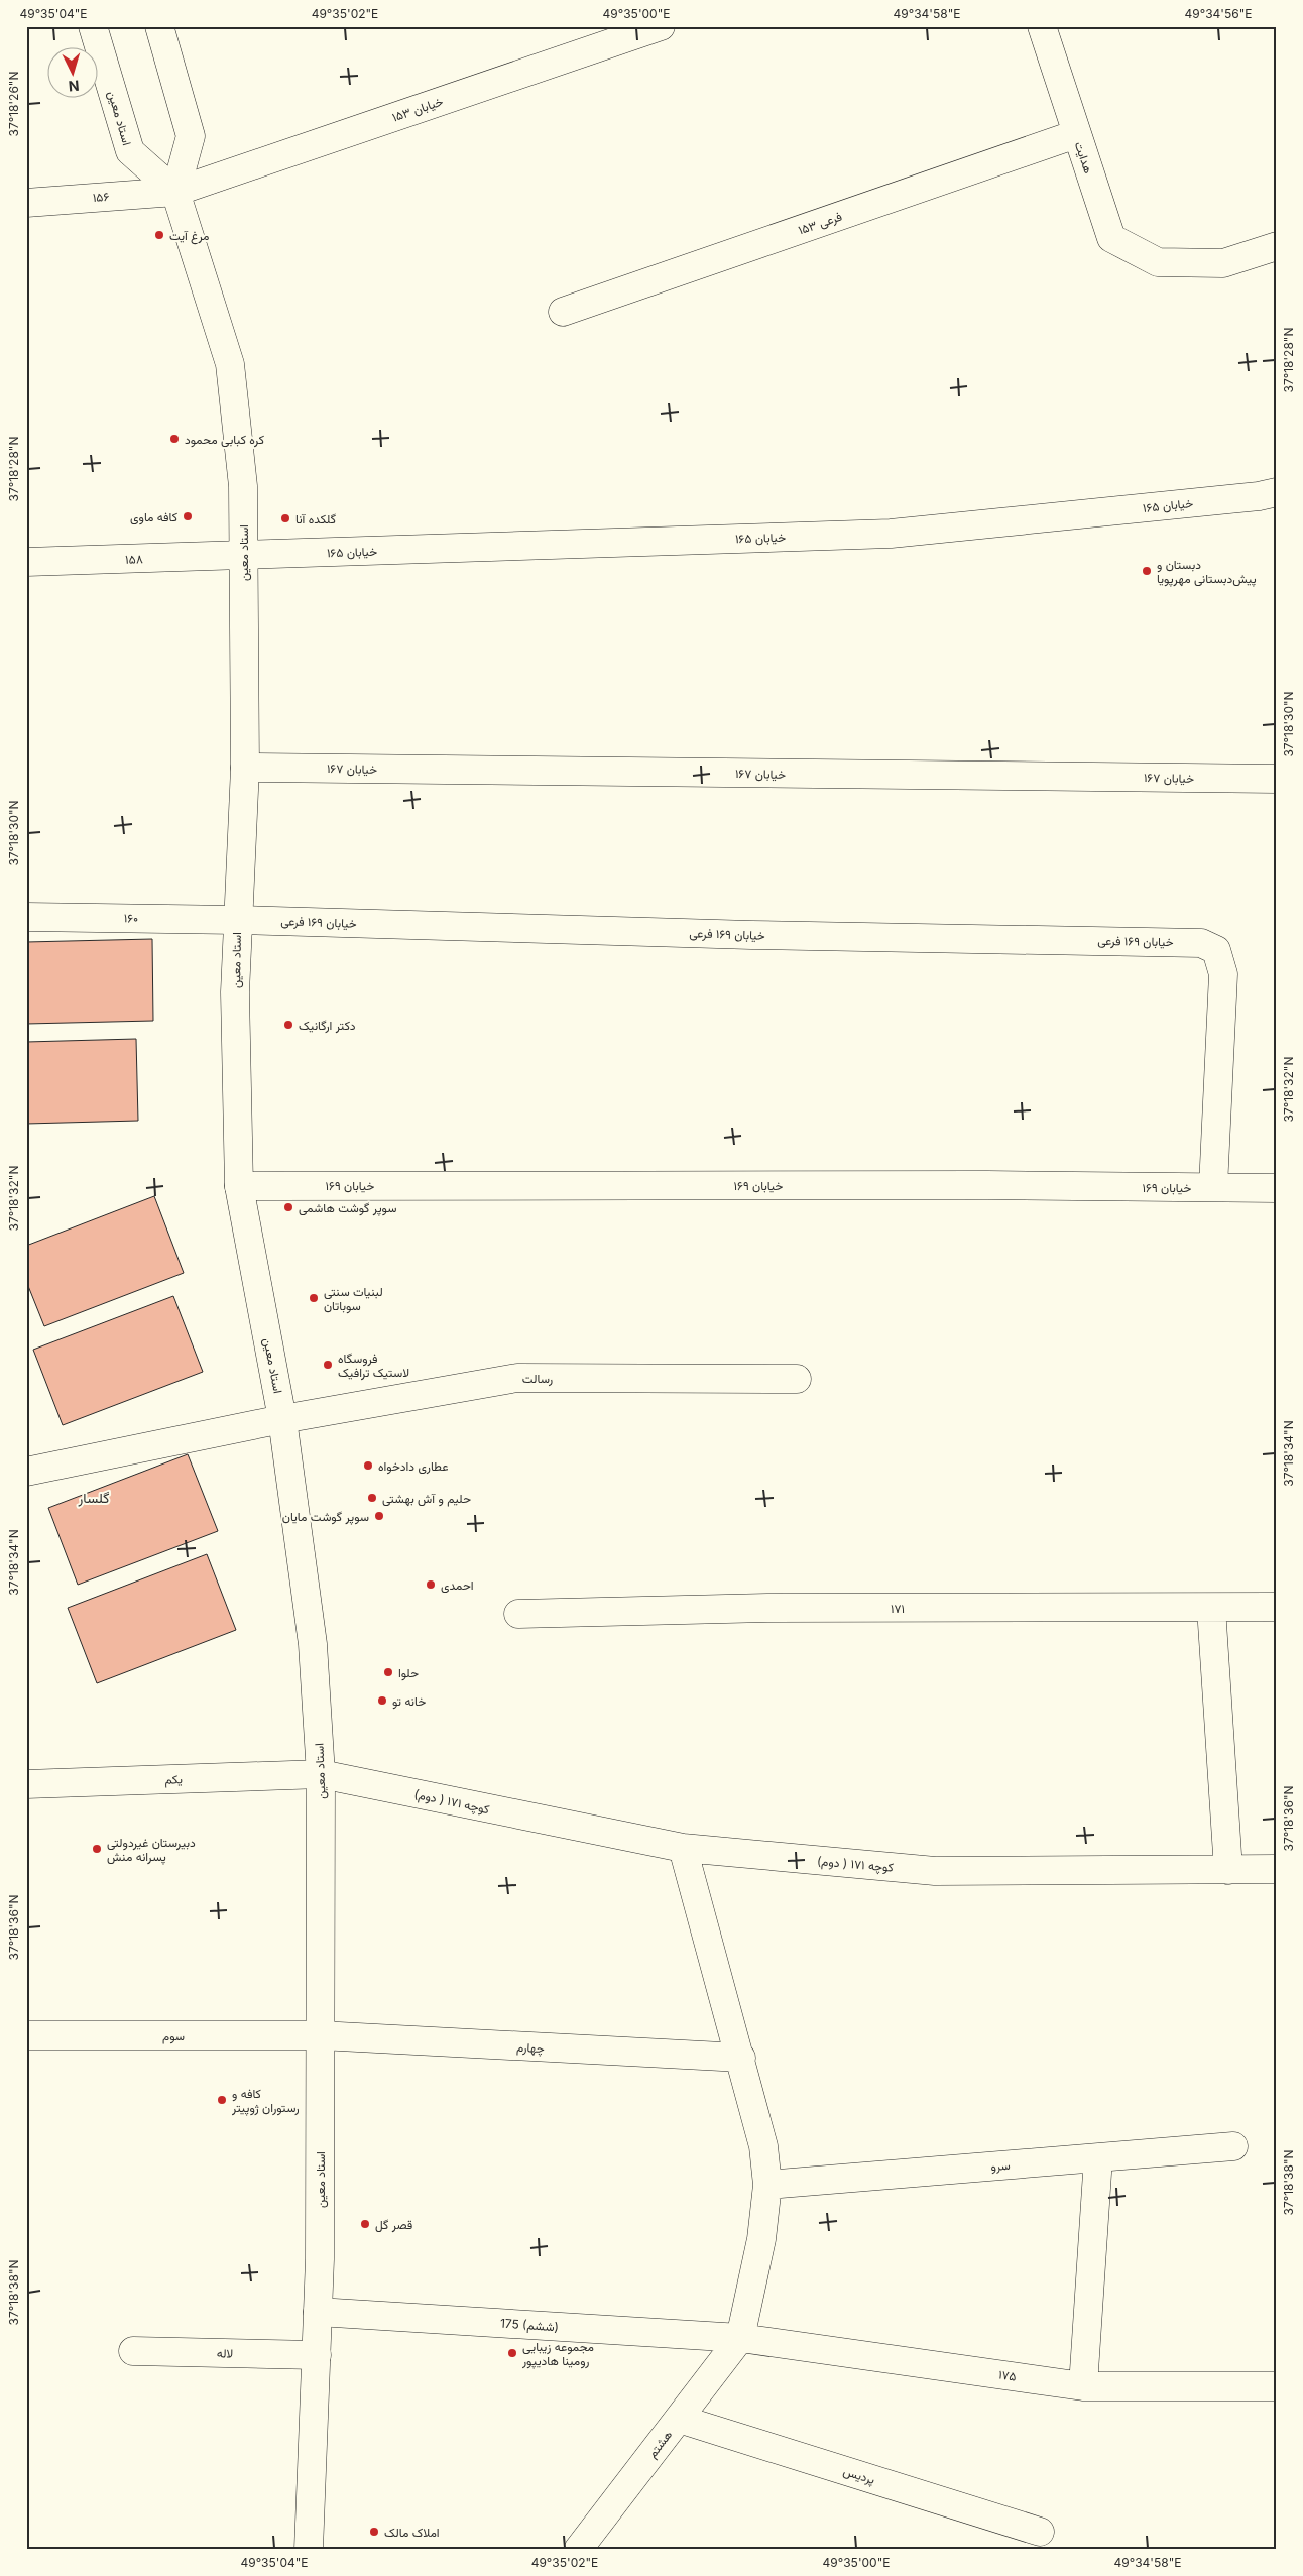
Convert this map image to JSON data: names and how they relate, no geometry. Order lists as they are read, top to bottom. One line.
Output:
{"streets":{"street":["خیابان ۱۵۳","استاد معین","هدایت","۱۵۶","۱۵۳ فرعی","خیابان ۱۶۵","۱۵۸","خیابان ۱۶۷","۱۶۰","خیابان ۱۶۹ فرعی","خیابان ۱۶۹","رسالت","۱۷۱","یکم","کوچه ۱۷۱ ( دوم)","سوم","چهارم","سرو","175 (ششم)","لاله","۱۷۵","هشتم","پردیس"]},"crossings":[["خیابان ۱۵۳","استاد معین"],["خیابان ۱۵۳","۱۵۶"],["استاد معین","۱۵۶"],["استاد معین","خیابان ۱۶۵"],["استاد معین","۱۵۸"],["استاد معین","خیابان ۱۶۷"],["استاد معین","۱۶۰"],["استاد معین","خیابان ۱۶۹ فرعی"],["استاد معین","خیابان ۱۶۹"],["استاد معین","رسالت"],["استاد معین","یکم"],["استاد معین","کوچه ۱۷۱ ( دوم)"],["استاد معین","سوم"],["استاد معین","چهارم"],["استاد معین","175 (ششم)"],["استاد معین","لاله"],["هدایت","۱۵۳ فرعی"],["خیابان ۱۶۵","۱۵۸"],["۱۶۰","خیابان ۱۶۹ فرعی"],["خیابان ۱۶۹ فرعی","خیابان ۱۶۹"],["یکم","کوچه ۱۷۱ ( دوم)"],["سوم","چهارم"],["175 (ششم)","۱۷۵"],["175 (ششم)","هشتم"],["۱۷۵","هشتم"],["هشتم","پردیس"]],"districts":["گلسار"],"places":["مرغ آیت","کره کبابی محمود","کافه ماوی","گلکده آنا","دبستان و پیش‌دبستانی مهرپویا","دکتر ارگانیک","سوپر گوشت هاشمی","لبنیات سنتی سوباتان","فروسگاه لاستیک ترافیک","عطاری دادخواه","حلیم و آش بهشتی","سوپر گوشت مایان","احمدی","حلوا","خانه تو","دبیرستان غیردولتی پسرانه منش","کافه و رستوران ژوپیتر","قصر گل","مجموعه زیبایی رومینا هادیپور","املاک مالک"],"north":"bottom","coordinates":["49°35'04\"E","49°35'02\"E","49°35'00\"E","49°34'58\"E","49°34'56\"E","37°18'26\"N","37°18'28\"N","37°18'30\"N","37°18'32\"N","37°18'34\"N","37°18'36\"N","37°18'38\"N"]}
